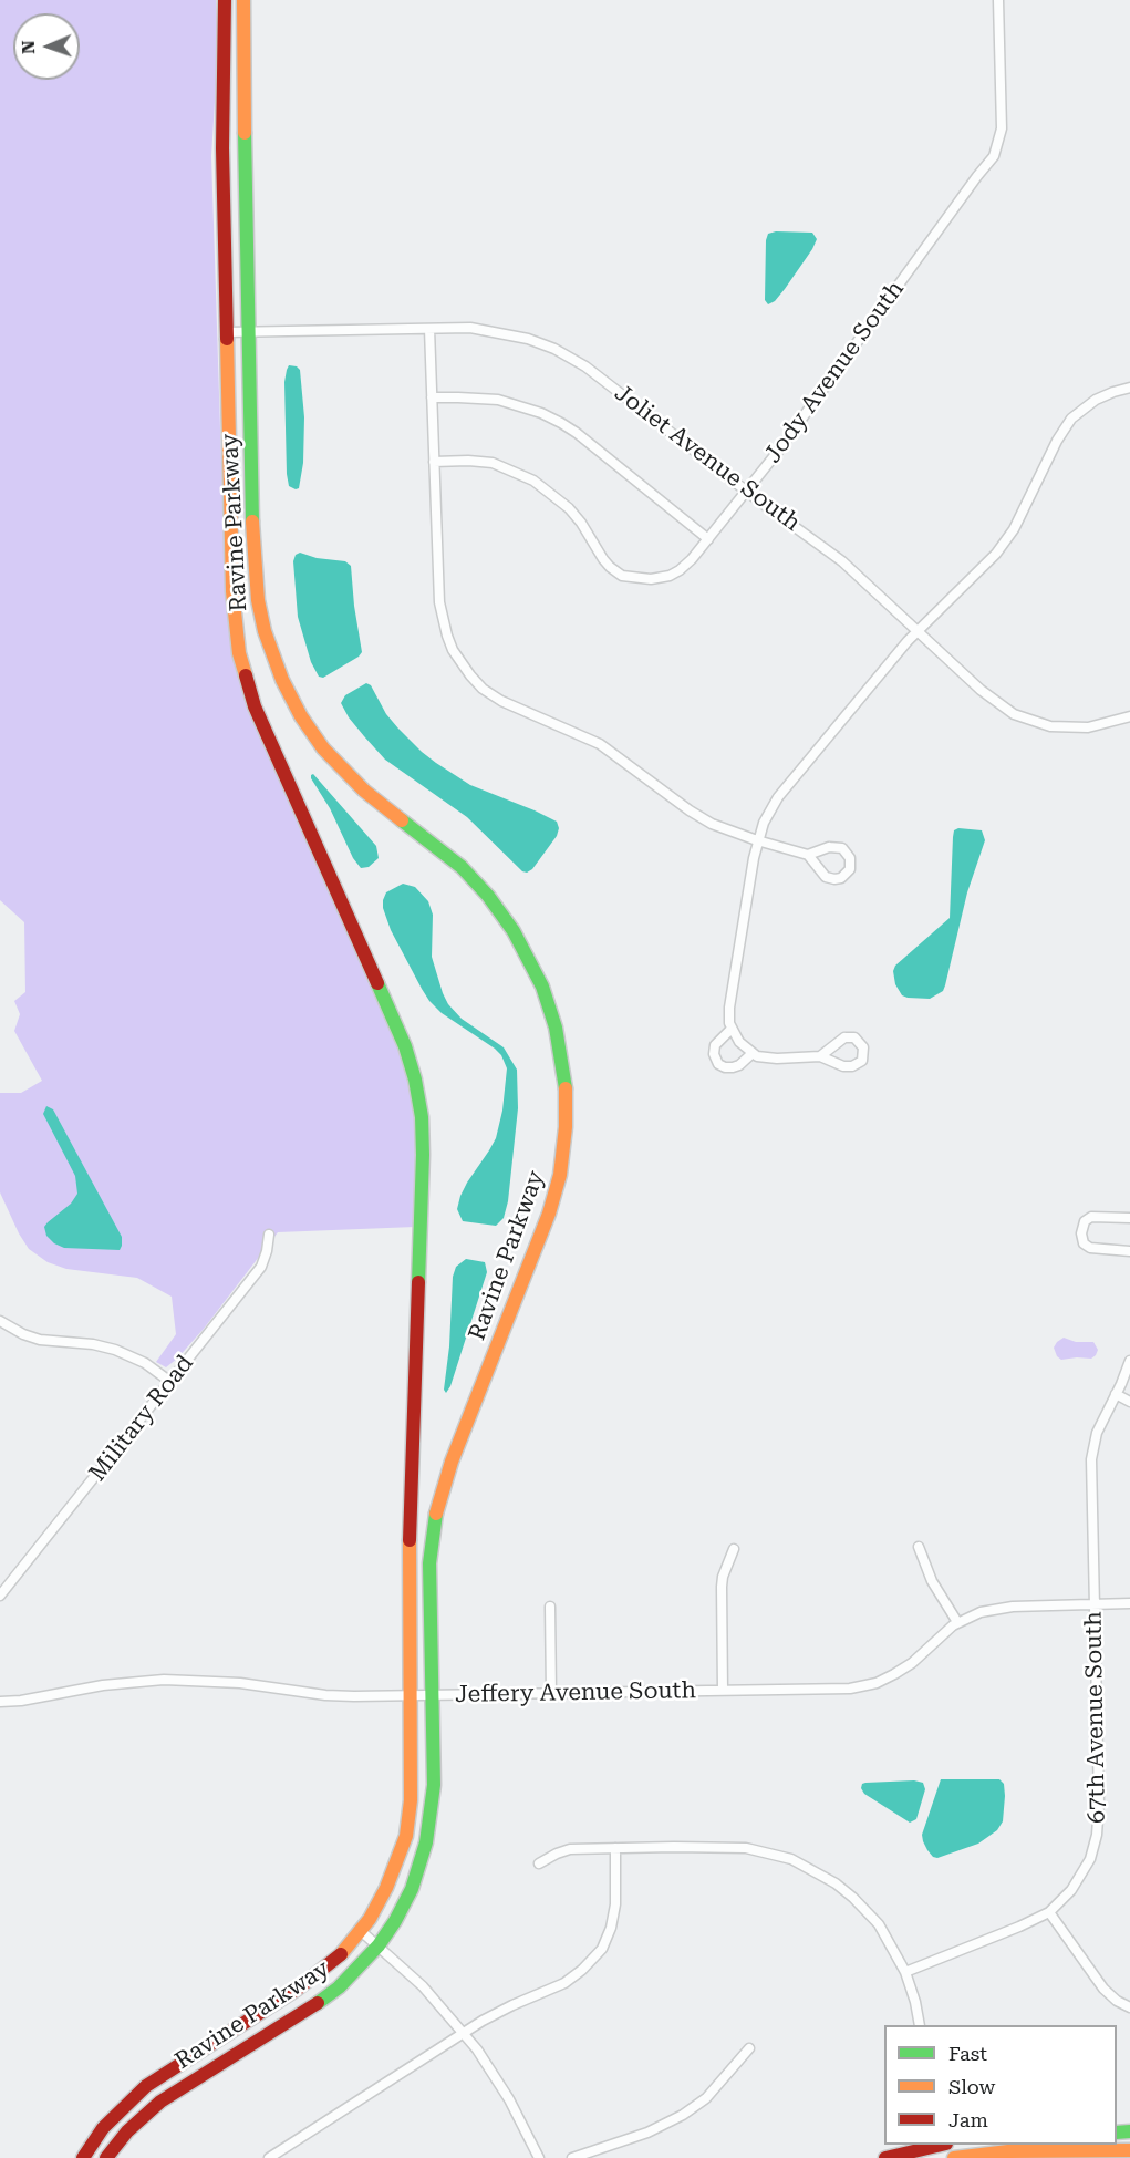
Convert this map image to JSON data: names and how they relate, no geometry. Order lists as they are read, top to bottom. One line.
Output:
{"streets":{"street":["Jody Avenue South","Joliet Avenue South","Ravine Parkway","Military Road","Jeffery Avenue South","67th Avenue South"]},"crossings":[["Jody Avenue South","Joliet Avenue South"],["Joliet Avenue South","Ravine Parkway"],["Ravine Parkway","Jeffery Avenue South"],["Jeffery Avenue South","67th Avenue South"]],"legend":["Fast","Slow","Jam"],"north":"left"}
